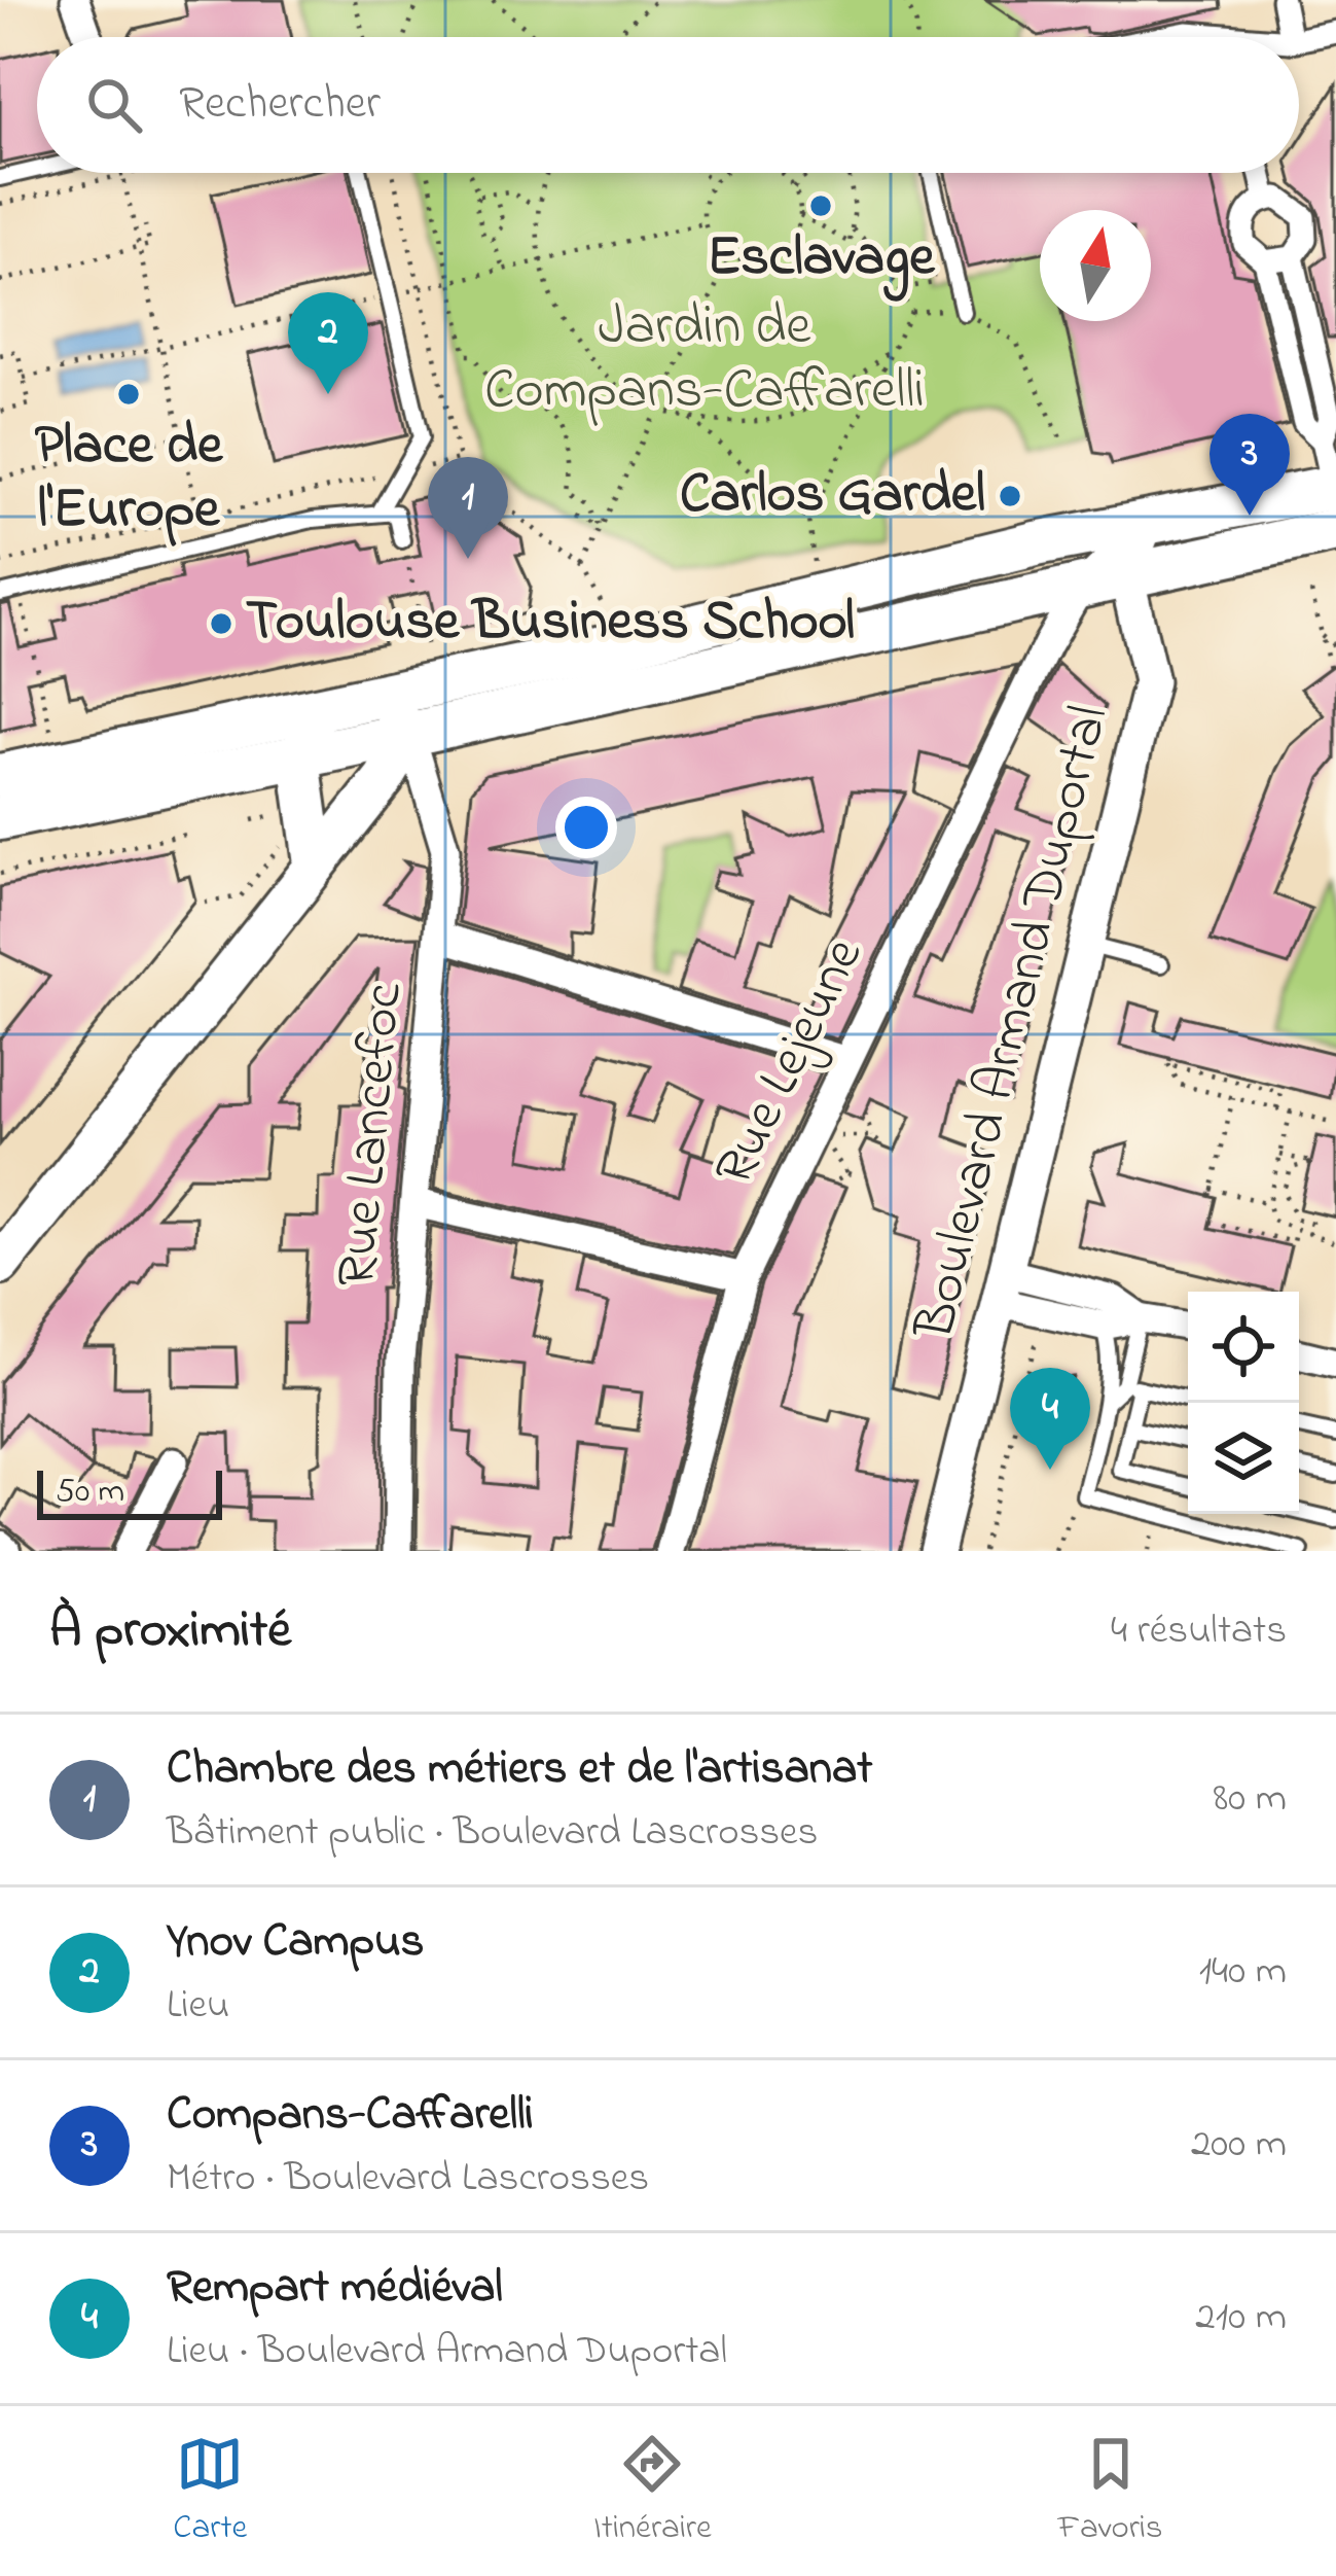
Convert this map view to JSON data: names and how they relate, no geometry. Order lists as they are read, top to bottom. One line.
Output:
{"streets":{"street":["Boulevard Armand Duportal","Rue Lejeune","Rue Lancefoc"]},"parks":["Jardin de Compans-Caffarelli"],"places":["Esclavage","Place de l'Europe","Carlos Gardel","Toulouse Business School"],"scale_bar":"50 m","north":"top","page":{"search":"Rechercher","pins":["2","3","1","4"],"scale":"50 m","heading":["À proximité","4 résultats"],"list":[{"mark":"1","name":"Chambre des métiers et de l'artisanat","note":"Bâtiment public · Boulevard Lascrosses","value":"80 m"},{"mark":"2","name":"Ynov Campus","note":"Lieu","value":"140 m"},{"mark":"3","name":"Compans-Caffarelli","note":"Métro · Boulevard Lascrosses","value":"200 m"},{"mark":"4","name":"Rempart médiéval","note":"Lieu · Boulevard Armand Duportal","value":"210 m"}],"nav":["Carte","Itinéraire","Favoris"]}}
